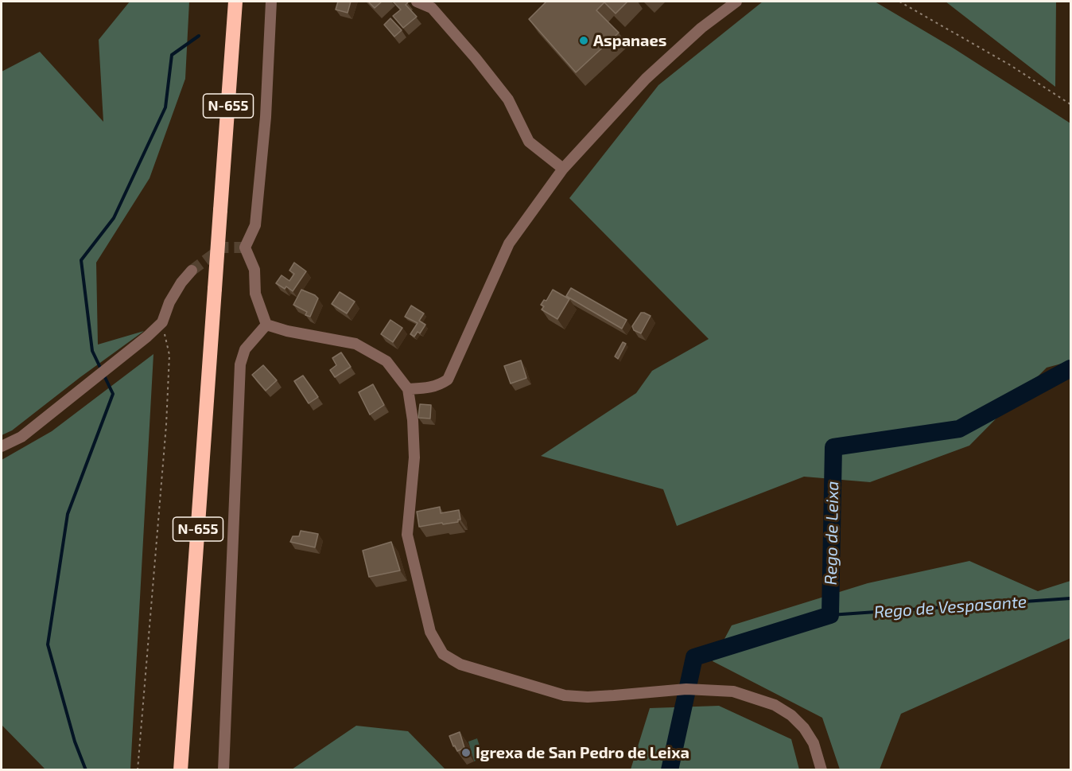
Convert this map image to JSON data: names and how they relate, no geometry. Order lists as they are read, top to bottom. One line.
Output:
{"streets":{"highway":["N-655"]},"water":["Rego de Leixa","Rego de Vespasante"],"places":["Aspanaes","Igrexa de San Pedro de Leixa"]}
